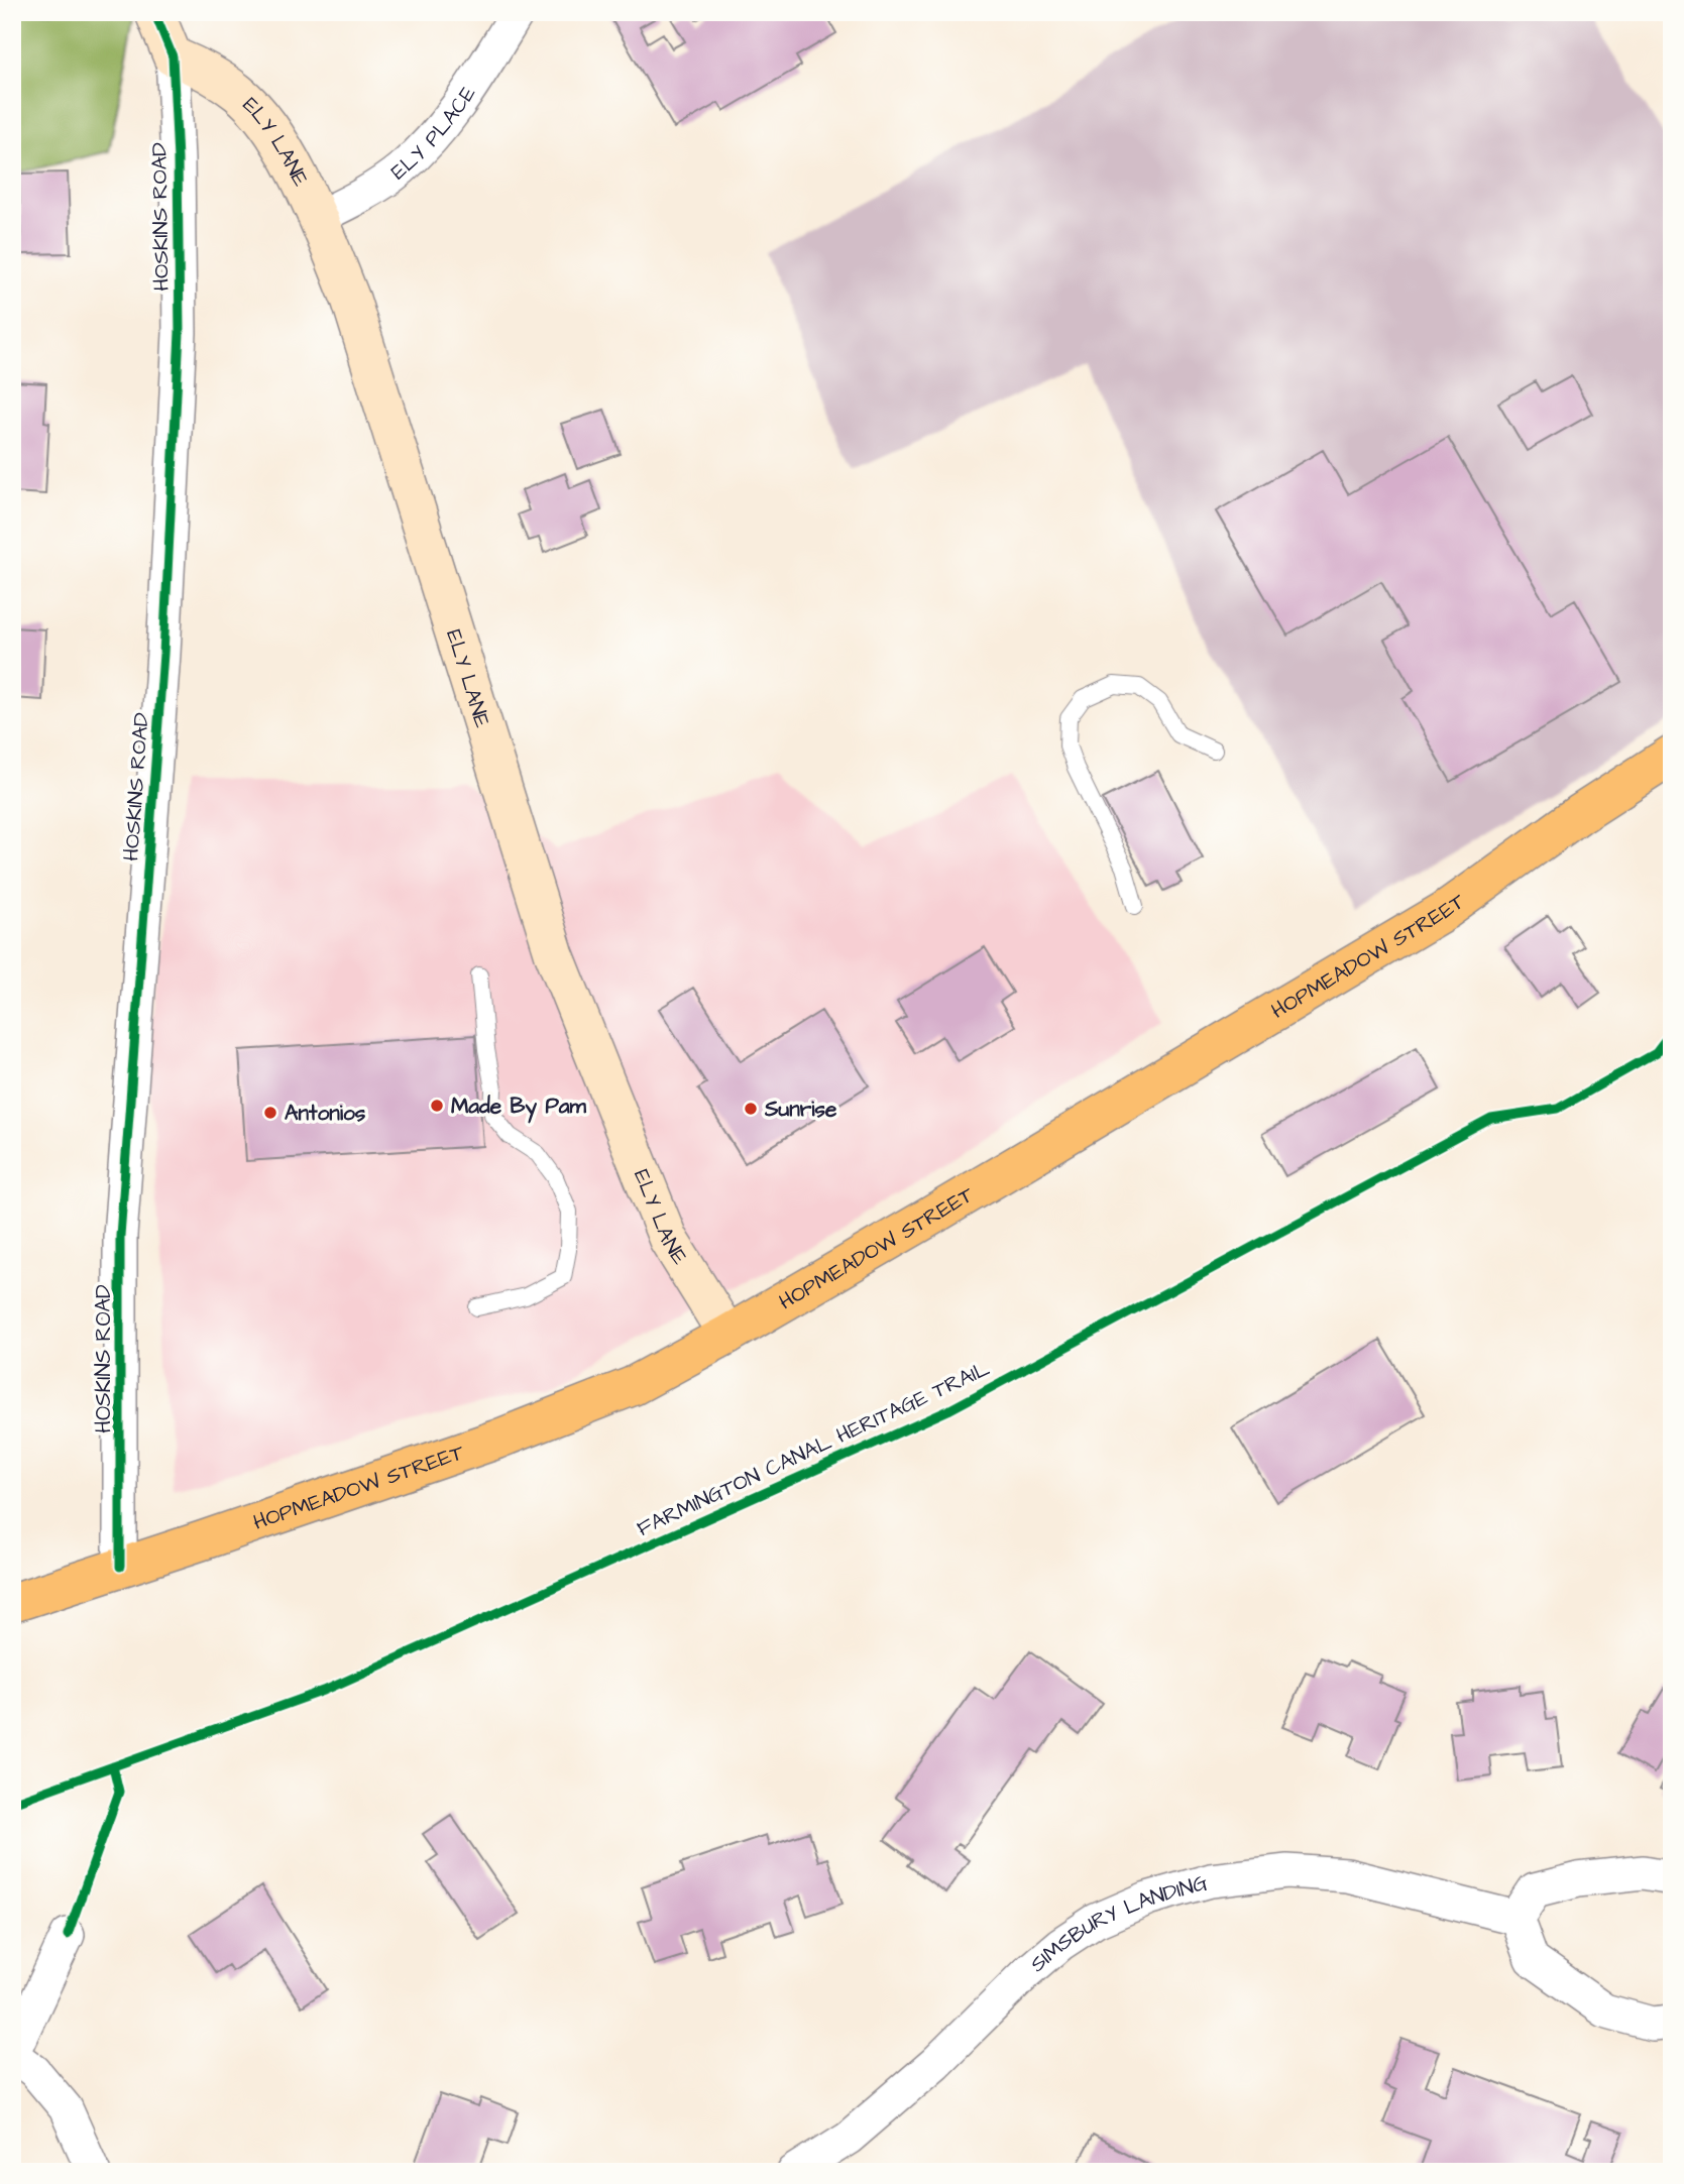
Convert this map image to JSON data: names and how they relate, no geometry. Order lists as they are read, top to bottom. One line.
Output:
{"streets":{"highway":["HOPMEADOW STREET"],"street":["ELY PLACE","ELY LANE","HOSKINS ROAD","SIMSBURY LANDING"],"cycle path":["FARMINGTON CANAL HERITAGE TRAIL"]},"crossings":[["ELY PLACE","ELY LANE"],["ELY LANE","HOSKINS ROAD"],["ELY LANE","HOPMEADOW STREET"],["HOSKINS ROAD","HOPMEADOW STREET"]],"places":["Made By Pam","Sunrise","Antonios"]}
